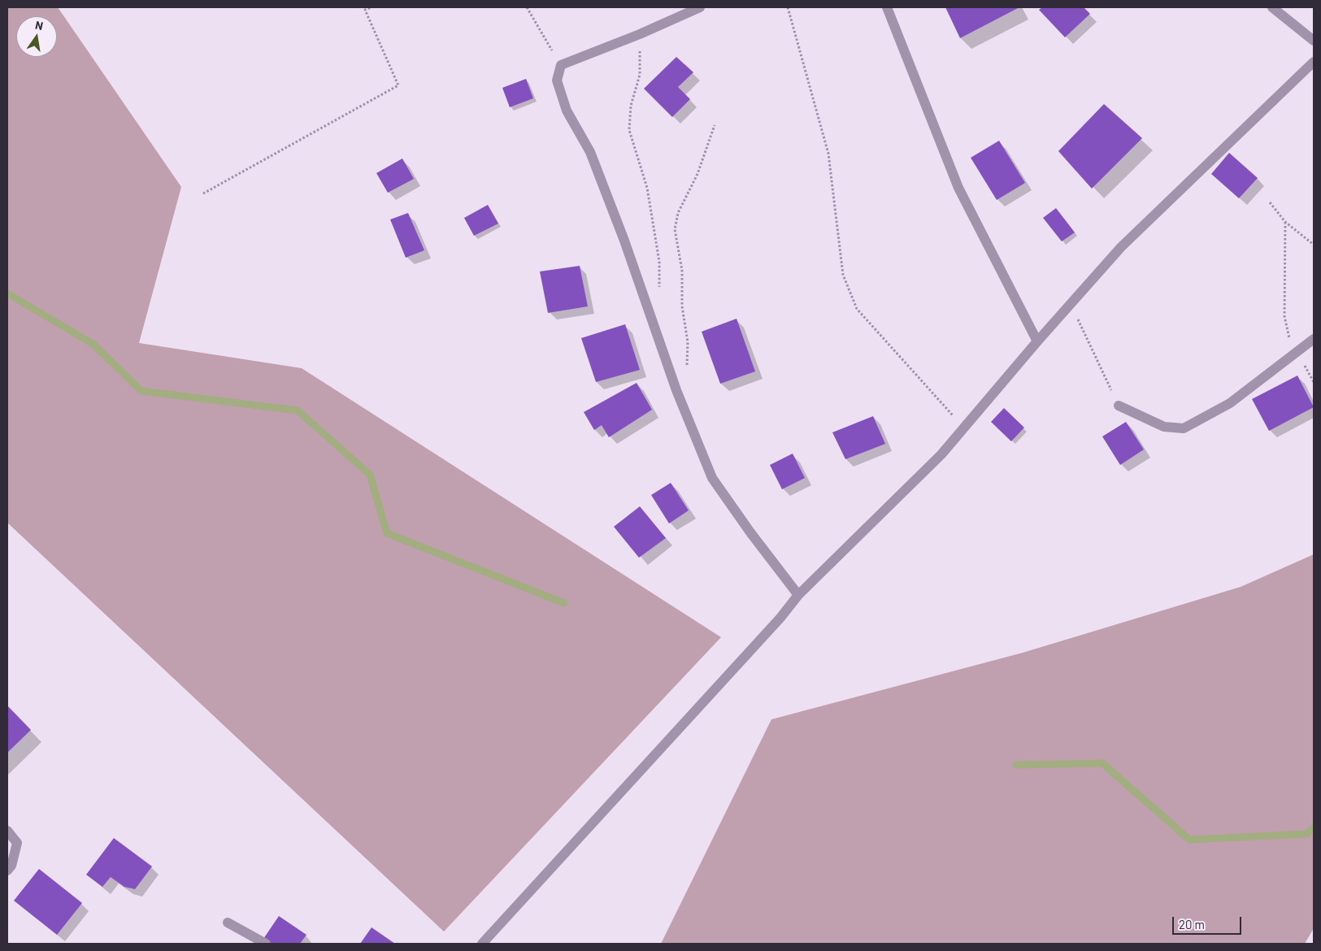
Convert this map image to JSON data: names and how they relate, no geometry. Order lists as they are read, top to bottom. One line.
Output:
{"scale_bar":"20 m","north":"top"}
